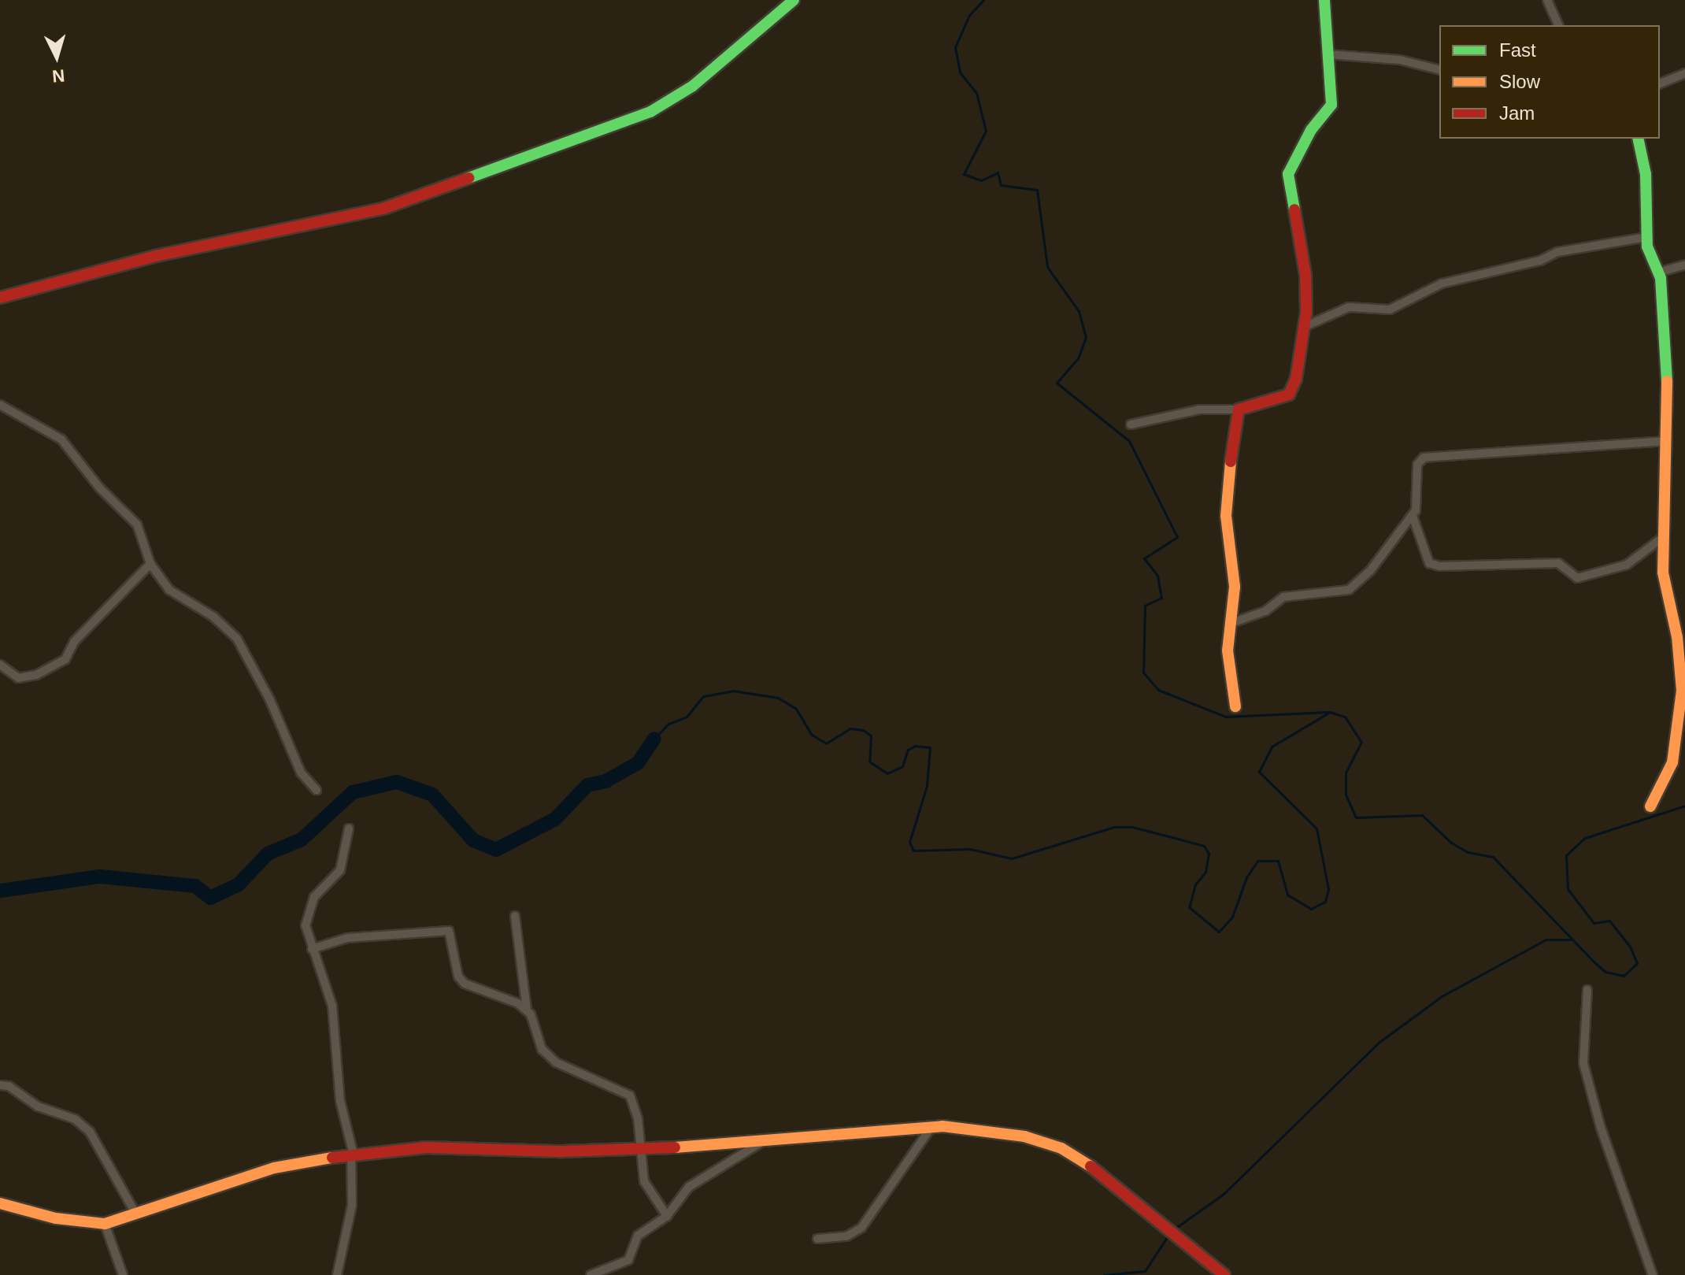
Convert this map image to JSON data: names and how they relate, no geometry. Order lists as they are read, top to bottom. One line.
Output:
{"legend":["Fast","Slow","Jam"],"north":"bottom"}
